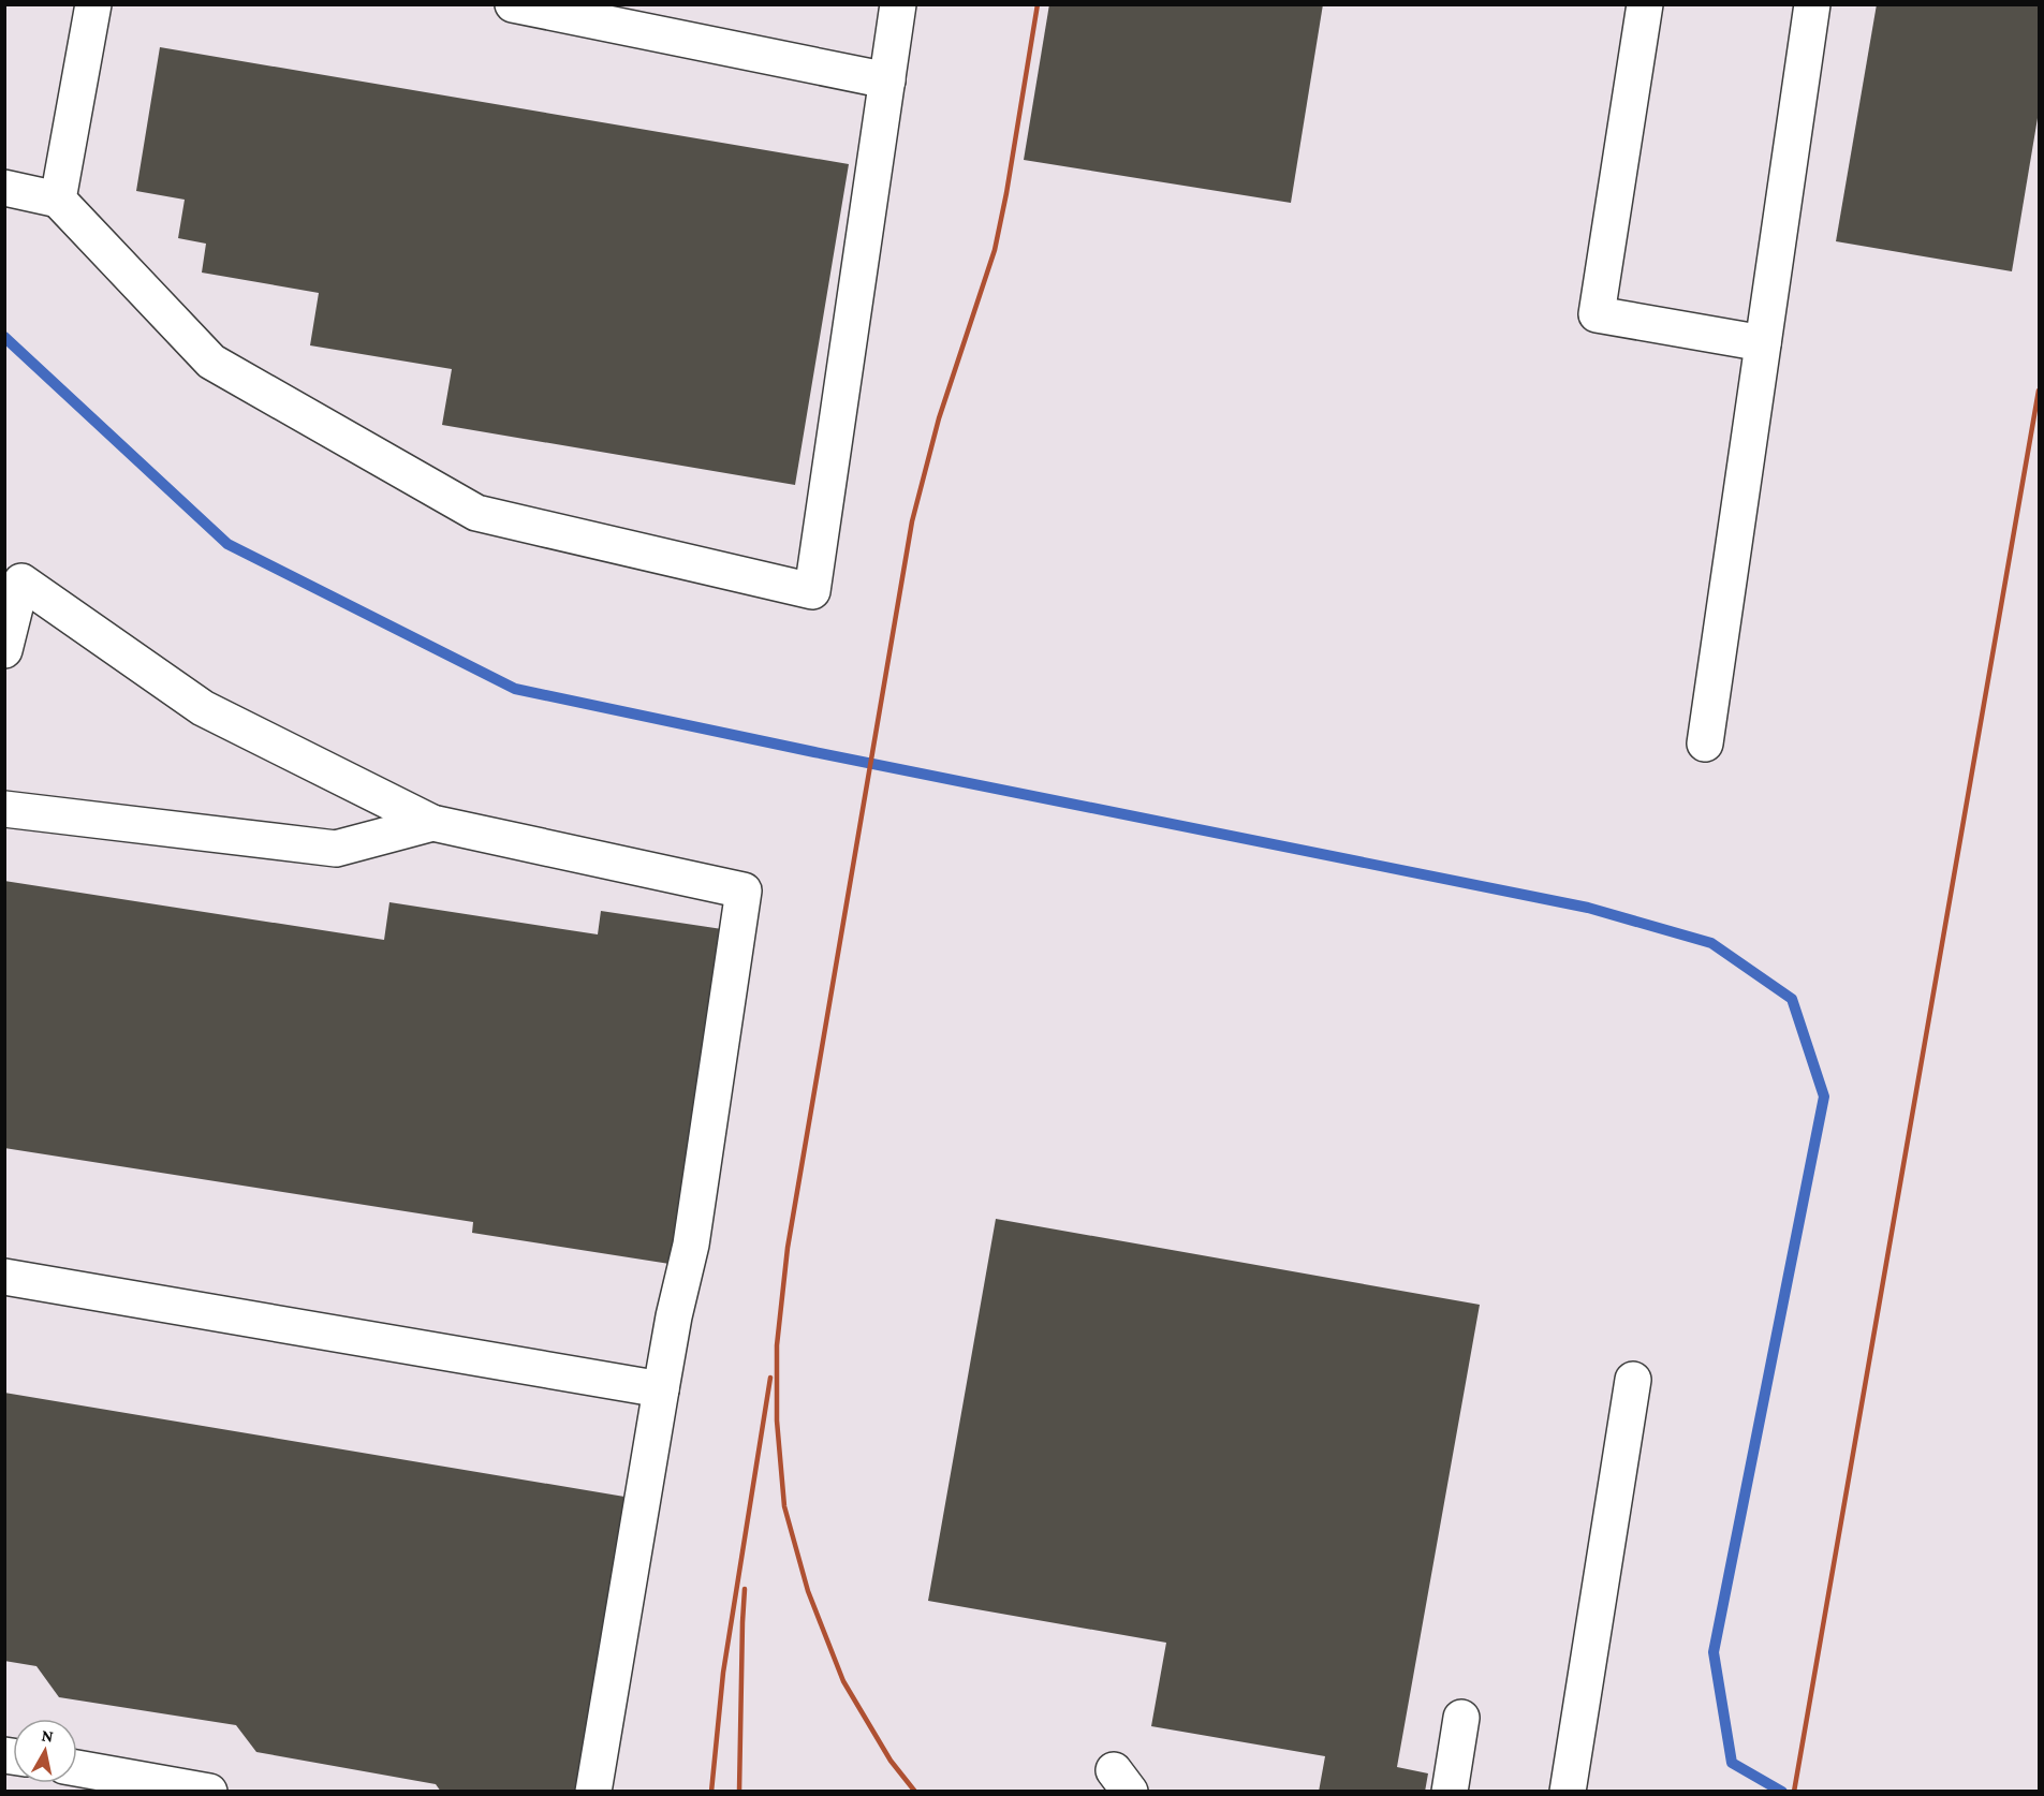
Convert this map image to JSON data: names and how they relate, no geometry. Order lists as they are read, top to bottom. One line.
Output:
{"north":"top"}
